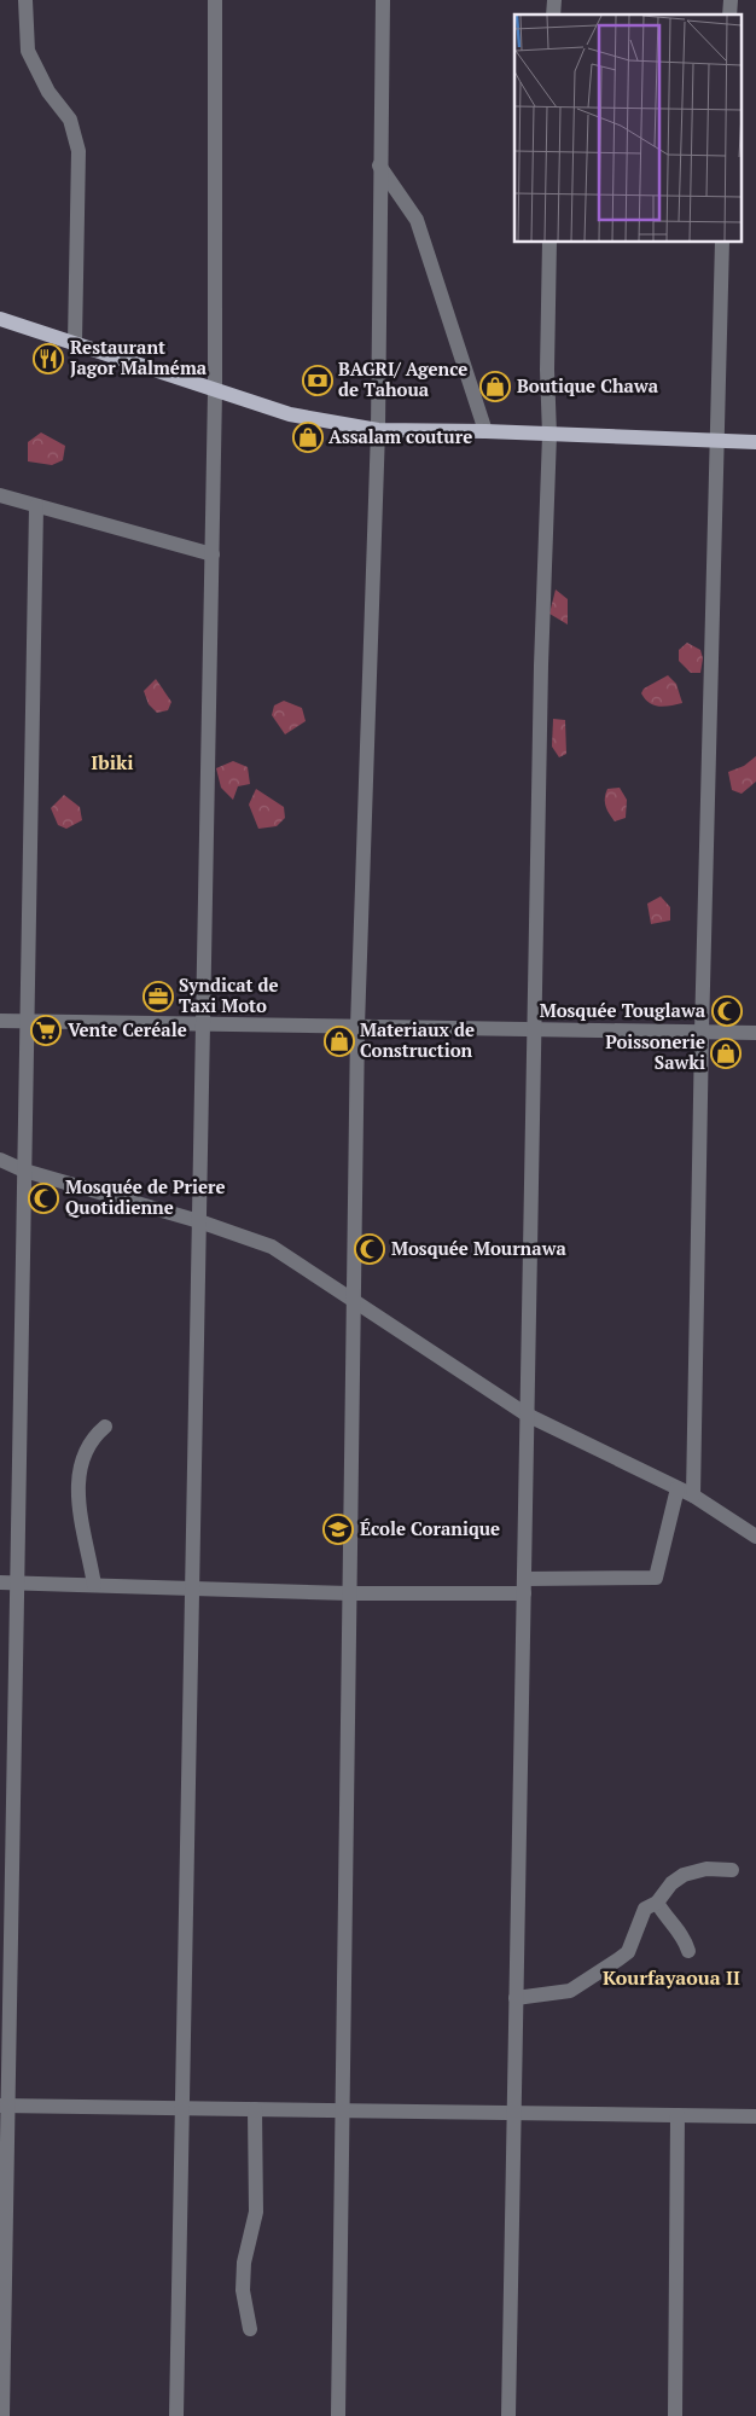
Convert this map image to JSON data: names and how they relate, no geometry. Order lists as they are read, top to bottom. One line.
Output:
{"districts":["Ibiki","Kourfayaoua II"],"places":{"restaurant":["Restaurant Jagor Malméma"],"bank":["BAGRI/ Agence de Tahoua"],"shop":["Boutique Chawa","Assalam couture","Materiaux de Construction","Poissonerie Sawki"],"office":["Syndicat de Taxi Moto"],"mosque":["Mosquée Touglawa","Mosquée de Priere Quotidienne","Mosquée Mournawa"],"supermarket":["Vente Ceréale"],"school or university":["École Coranique"]}}
